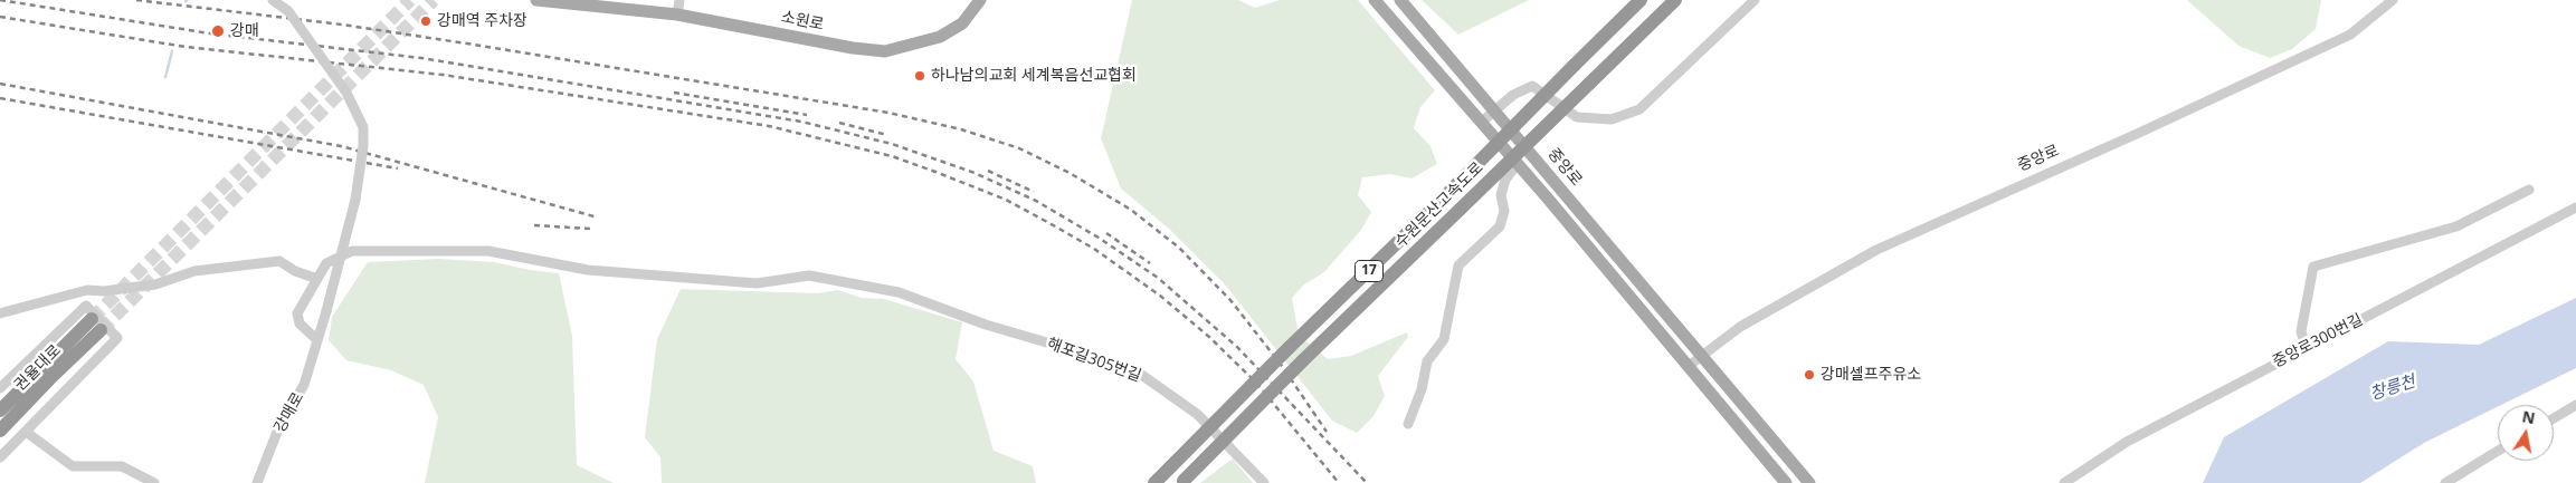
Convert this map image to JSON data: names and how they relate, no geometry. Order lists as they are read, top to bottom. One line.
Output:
{"streets":{"highway":["수원문산고속도로","17","권율대로"],"main road":["소원로","중앙로"],"street":["중앙로300번길","해포길305번길","강매로"]},"water":["창릉천"],"places":["강매역 주차장","강매","하나남의교회 세계복음선교협회","강매셀프주유소"],"north":"top"}
